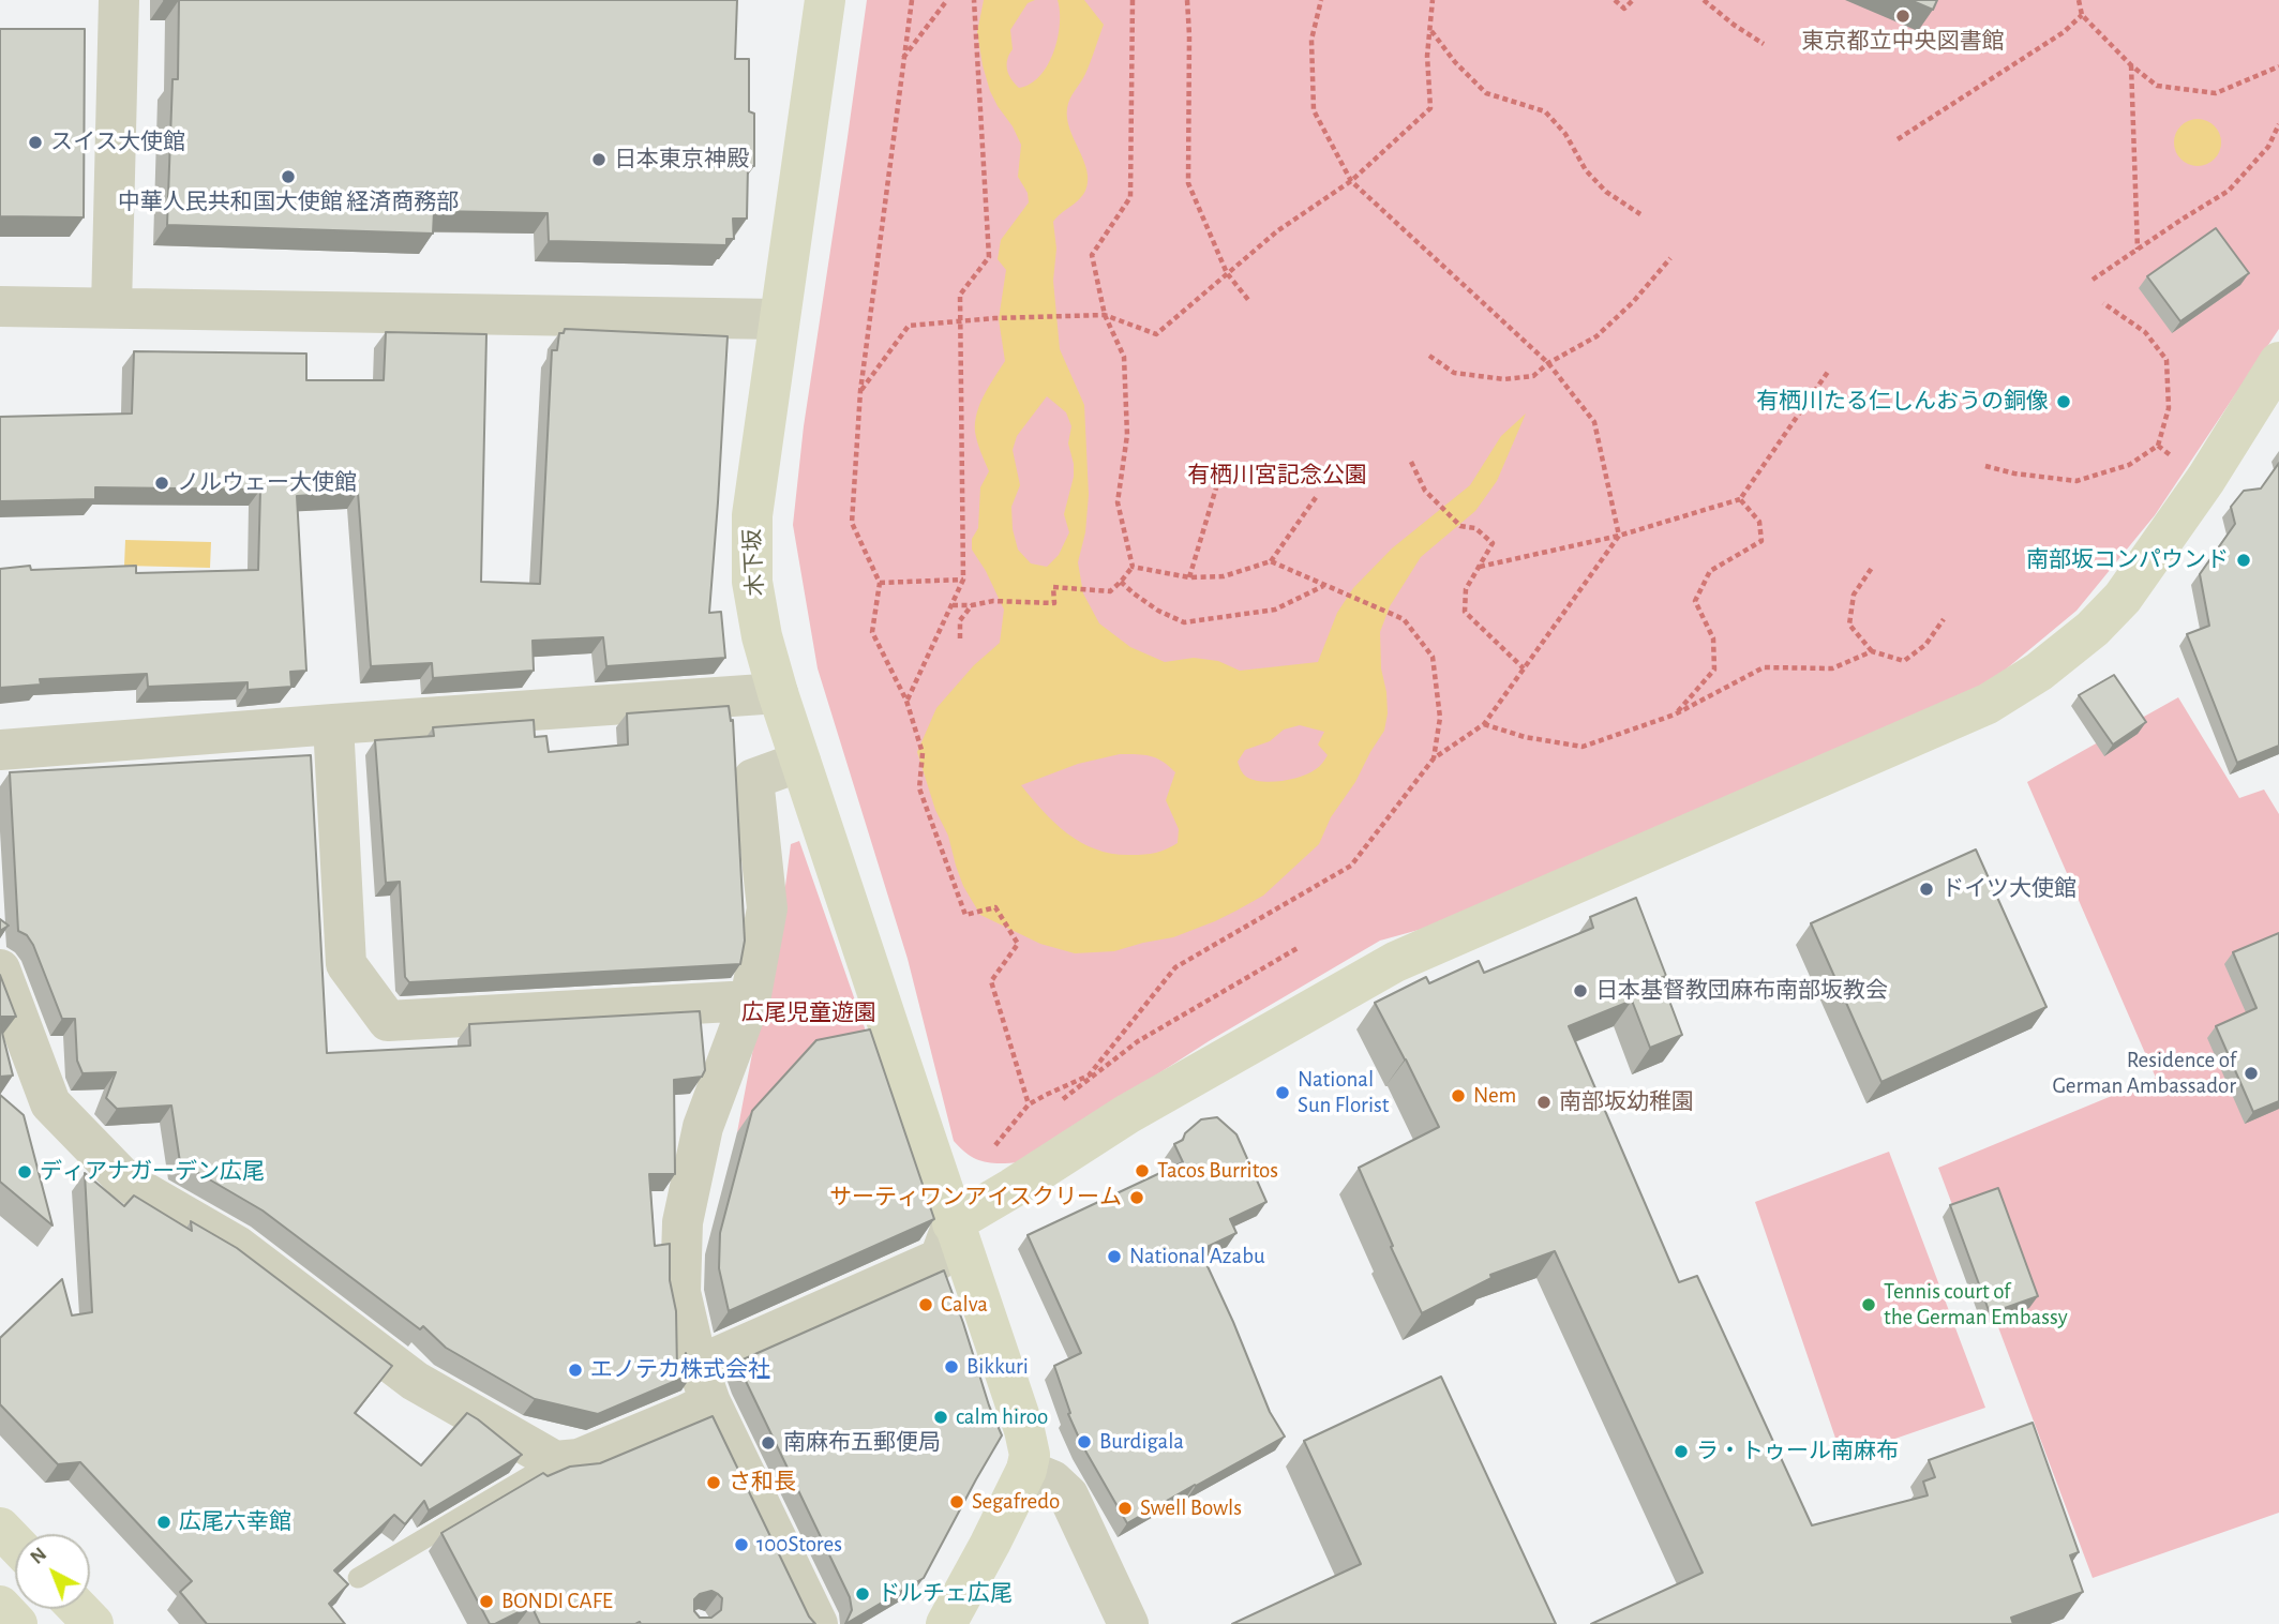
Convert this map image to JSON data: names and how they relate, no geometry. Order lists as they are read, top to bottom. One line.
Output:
{"streets":{"street":["木下坂"]},"parks":["有栖川宮記念公園","広尾児童遊園"],"places":["東京都立中央図書館","スイス大使館","日本東京神殿","中華人民共和国大使館 経済商務部","有栖川たる仁しんおうの銅像","ノルウェー大使館","南部坂コンパウンド","ドイツ大使館","日本基督教団麻布南部坂教会","Residence of German Ambassador","National Sun Florist","Nem","南部坂幼稚園","Tacos Burritos","ディアナガーデン広尾","サーティワンアイスクリーム","National Azabu","Calva","Tennis court of the German Embassy","Bikkuri","エノテカ株式会社","calm hiroo","Burdigala","南麻布五郵便局","ラ・トゥール南麻布","さ和長","Segafredo","Swell Bowls","広尾六幸館","100Stores","ドルチェ広尾","BONDI CAFE"],"north":"top left"}
